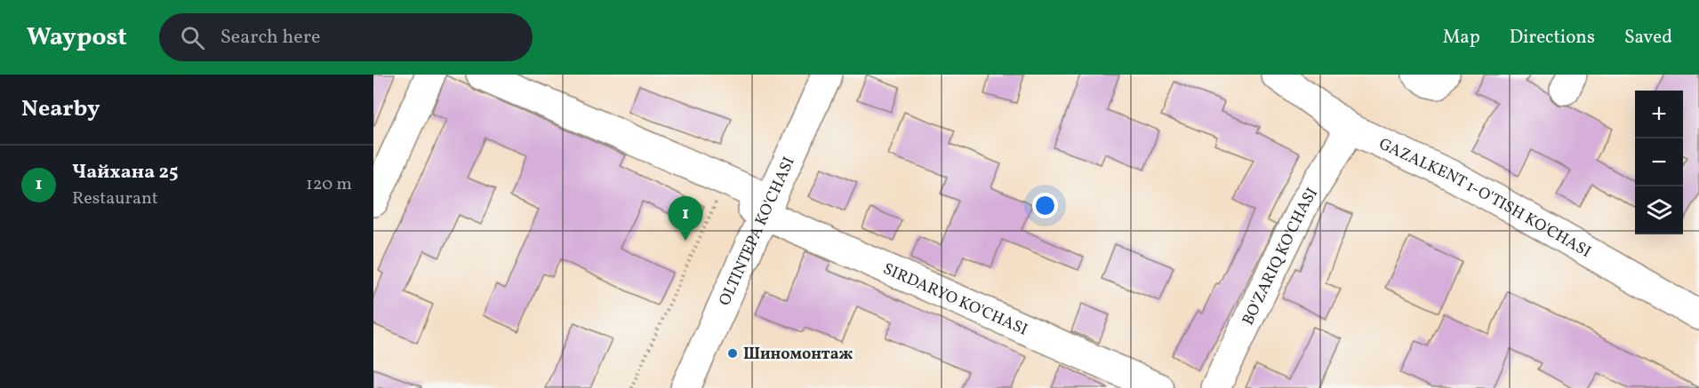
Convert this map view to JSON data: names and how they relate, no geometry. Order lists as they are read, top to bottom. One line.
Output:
{"streets":{"street":["GAZALKENT 1-O'TISH KO'CHASI","OLTINTEPA KO'CHASI","BO'ZARIQ KO'CHASI","SIRDARYO KO'CHASI"]},"crossings":[["GAZALKENT 1-O'TISH KO'CHASI","BO'ZARIQ KO'CHASI"],["OLTINTEPA KO'CHASI","SIRDARYO KO'CHASI"]],"places":["Шиномонтаж"],"page":{"header":"Waypost","search":"Search here","nav":["Map","Directions","Saved"],"heading":"Nearby","map_buttons":["+","−"],"list":[{"mark":"1","name":"Чайхана 25","note":"Restaurant","value":"120 m"}],"pins":"1"}}
